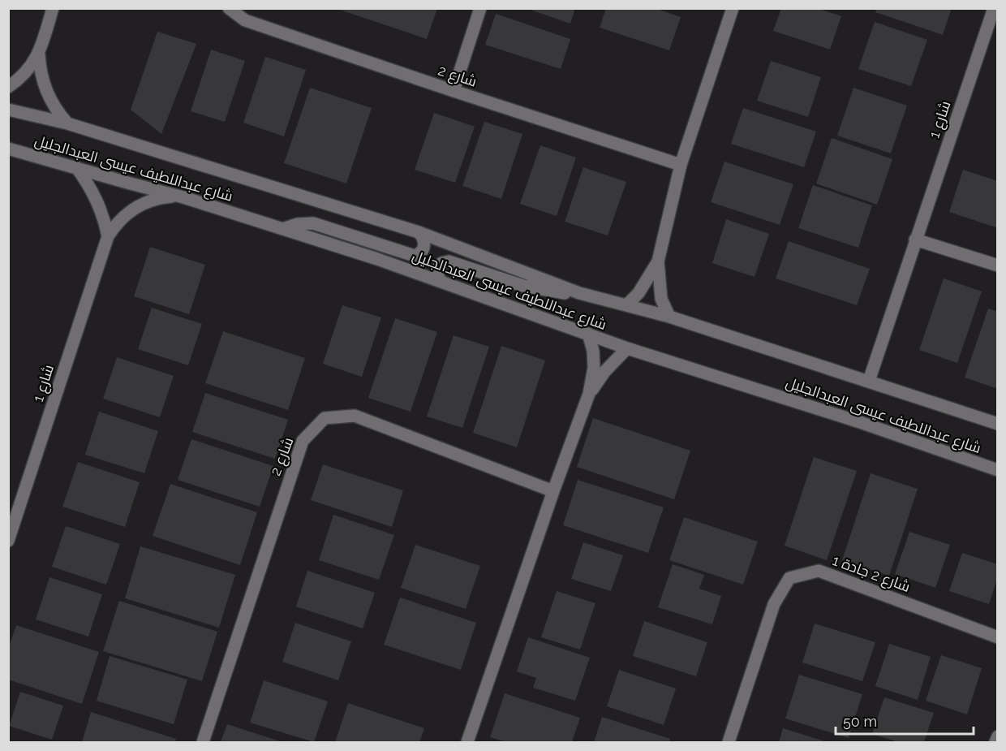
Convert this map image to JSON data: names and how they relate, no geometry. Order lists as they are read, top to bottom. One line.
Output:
{"streets":{"street":["شارع 2","شارع 1","شارع عبداللطيف عيسى العبدالجليل","شارع 2 جادة 1"]},"crossings":[["شارع 1","شارع عبداللطيف عيسى العبدالجليل"]],"scale_bar":"50 m"}
